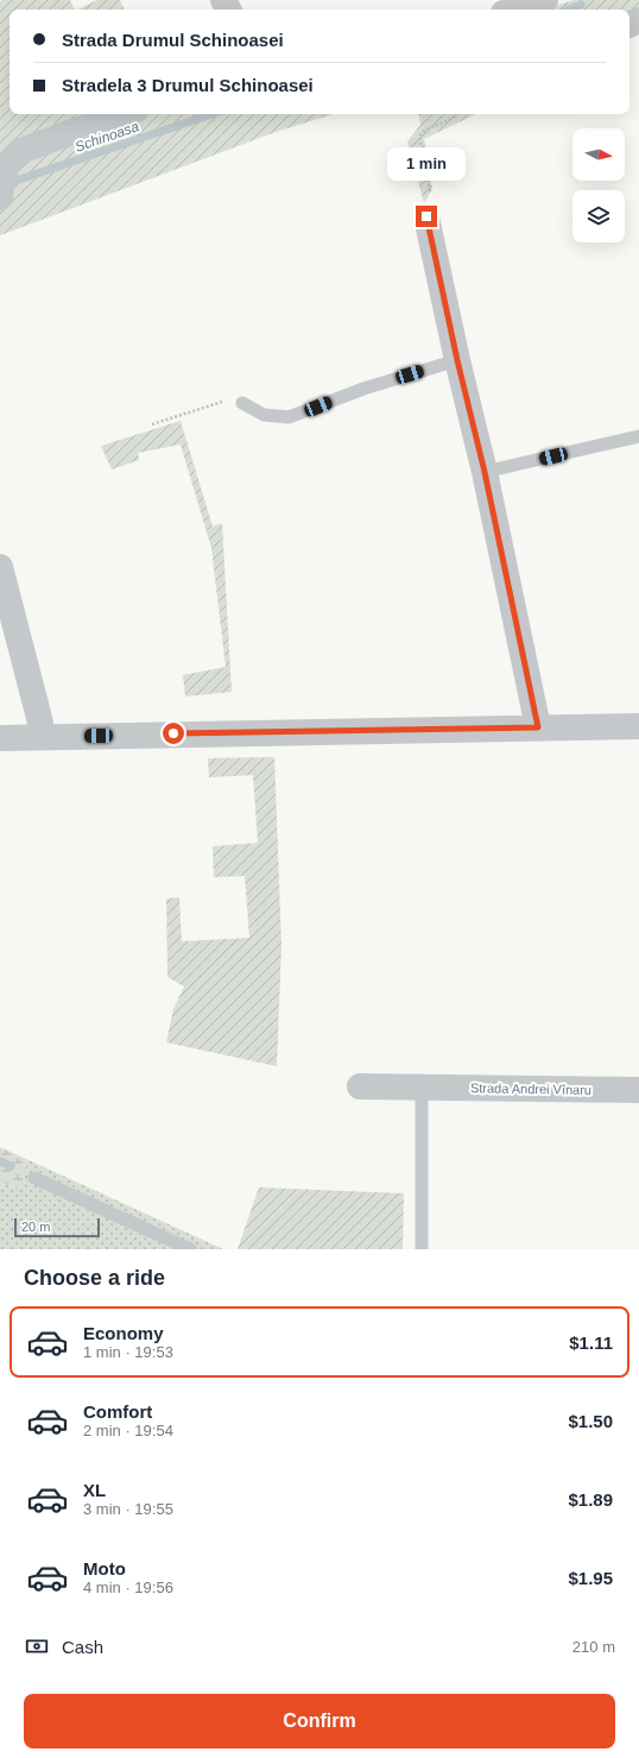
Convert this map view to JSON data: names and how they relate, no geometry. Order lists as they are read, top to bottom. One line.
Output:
{"streets":{"street":["Strada Andrei Vînaru"]},"water":["Schinoasa"],"scale_bar":"20 m","north":"right","page":{"banner":["Strada Drumul Schinoasei","Stradela 3 Drumul Schinoasei"],"bubble":"1 min","scale":"20 m","heading":"Choose a ride","list":[{"name":"Economy","note":"1 min · 19:53","value":"$1.11"},{"name":"Comfort","note":"2 min · 19:54","value":"$1.50"},{"name":"XL","note":"3 min · 19:55","value":"$1.89"},{"name":"Moto","note":"4 min · 19:56","value":"$1.95"}],"pay":["Cash","210 m"],"buttons":"Confirm"}}
